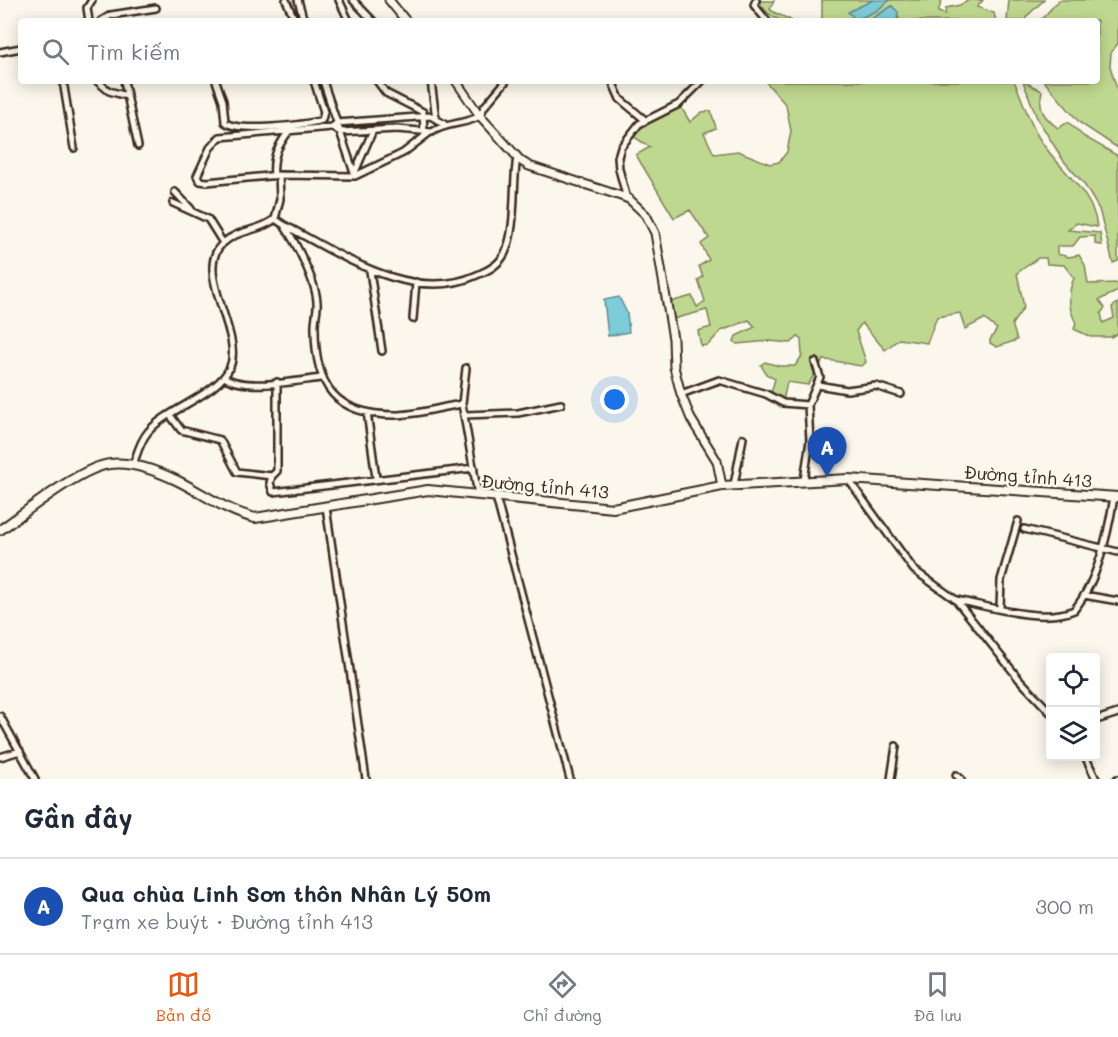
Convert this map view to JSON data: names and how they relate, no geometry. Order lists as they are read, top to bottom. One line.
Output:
{"streets":{"main road":["Đường tỉnh 413"]},"page":{"search":"Tìm kiếm","pins":"A","heading":"Gần đây","list":[{"mark":"A","name":"Qua chùa Linh Sơn thôn Nhân Lý 50m","note":"Trạm xe buýt · Đường tỉnh 413","value":"300 m"}],"nav":["Bản đồ","Chỉ đường","Đã lưu"]}}
